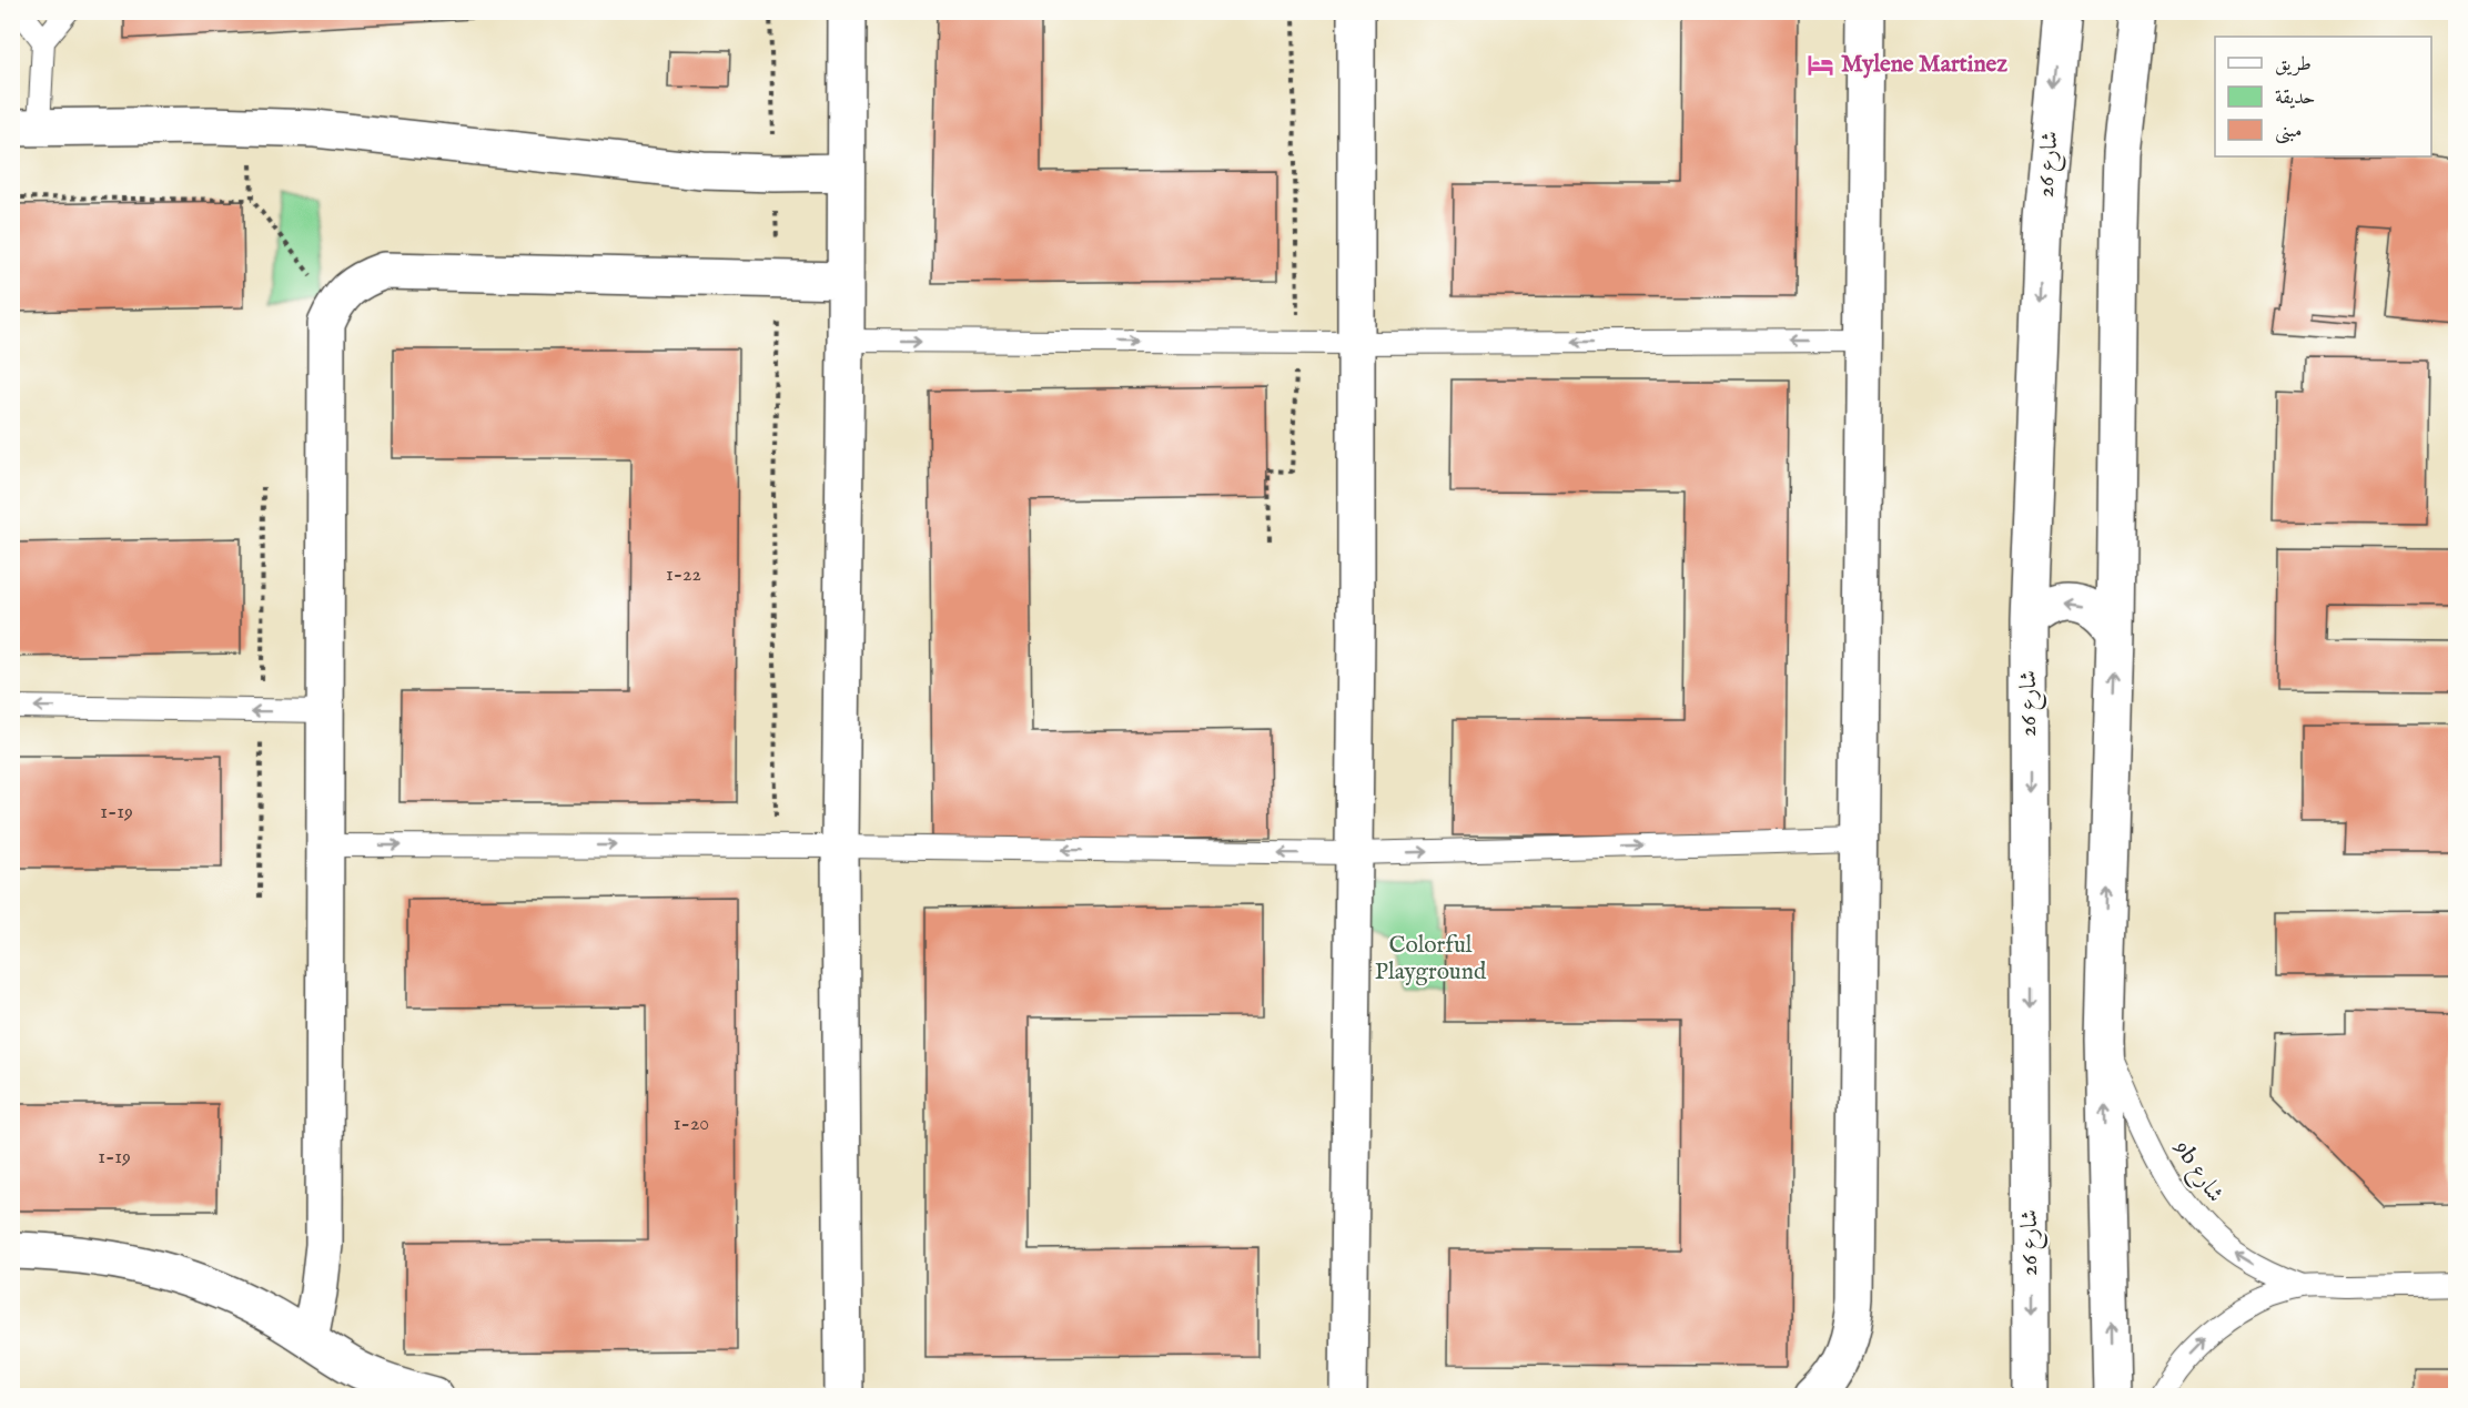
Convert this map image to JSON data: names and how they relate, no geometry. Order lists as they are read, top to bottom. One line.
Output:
{"streets":{"street":["شارع 26"],"lane":["9b شارع"]},"parks":["Colorful Playground"],"places":{"hotel":["Mylene Martinez"]},"house_numbers":["1-22","1-19","1-20","1-19"],"legend":["طريق","حديقة","مبنى"]}
